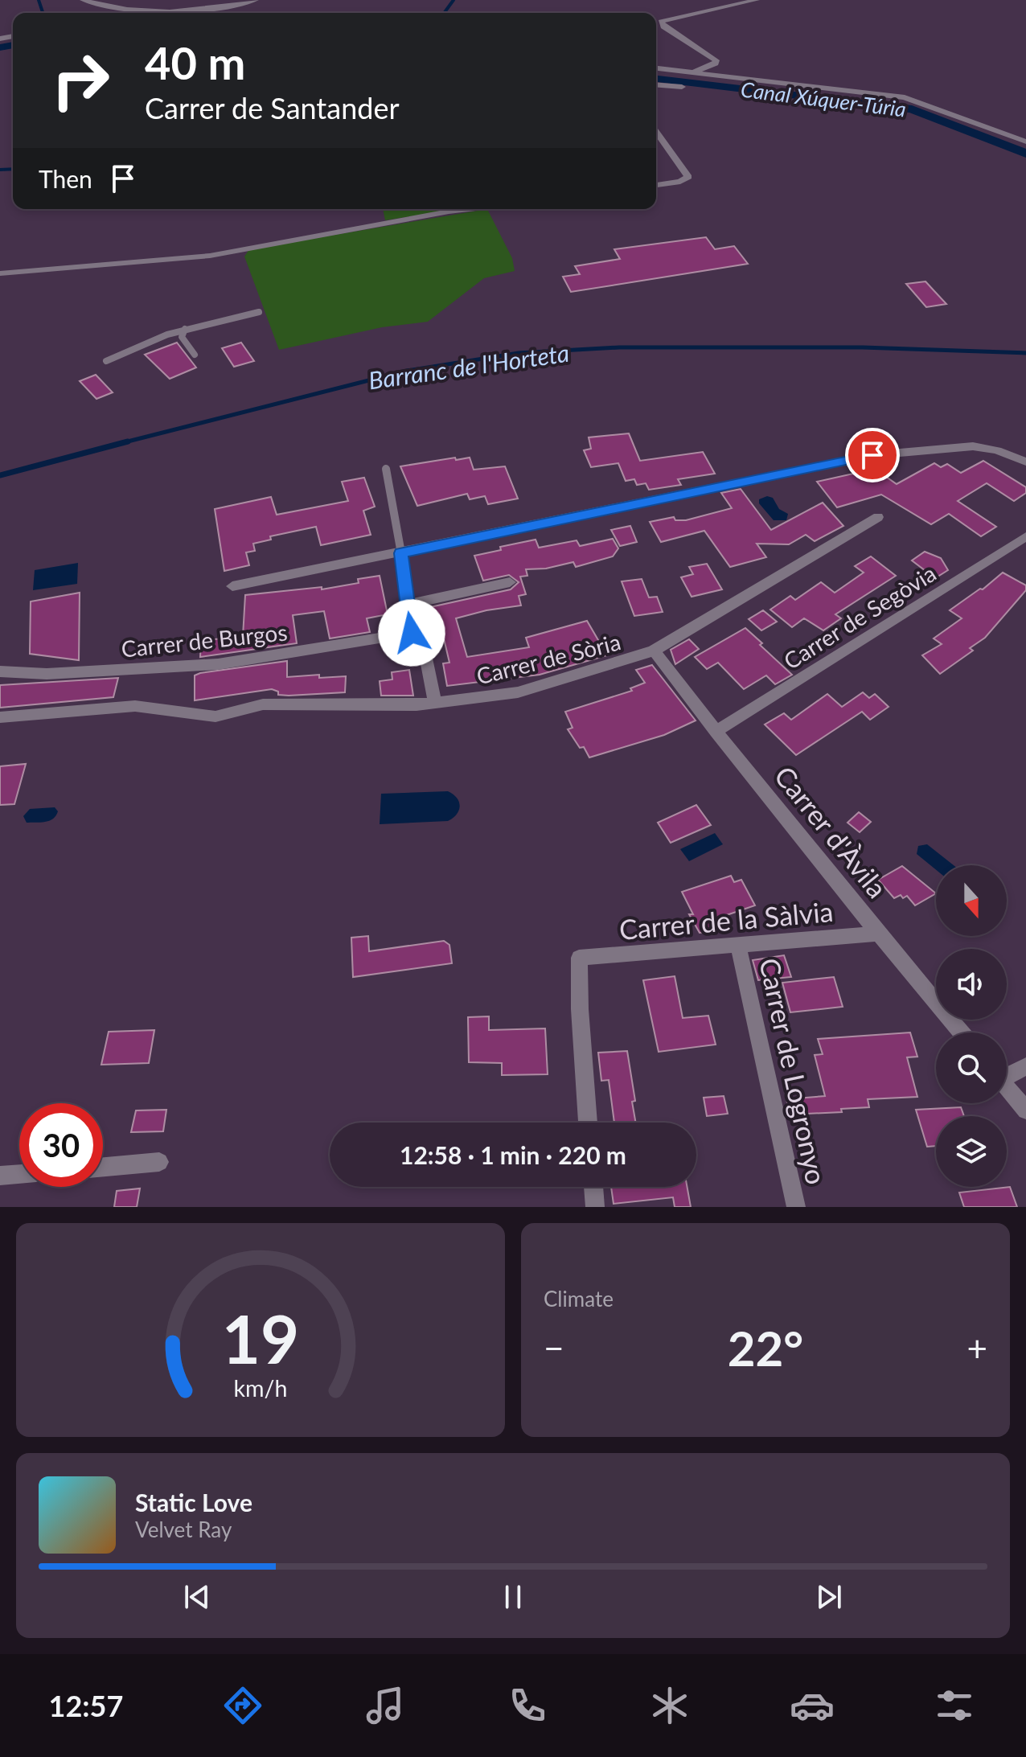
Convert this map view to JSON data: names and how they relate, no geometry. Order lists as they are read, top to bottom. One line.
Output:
{"streets":{"street":["Carrer de Segòvia","Carrer de Burgos","Carrer de Sòria","Carrer d'Àvila","Carrer de la Sàlvia","Carrer de Logronyo"]},"crossings":[["Carrer de Segòvia","Carrer d'Àvila"],["Carrer de Sòria","Carrer d'Àvila"],["Carrer d'Àvila","Carrer de la Sàlvia"],["Carrer de la Sàlvia","Carrer de Logronyo"]],"water":["Canal Xúquer-Túria","Barranc de l'Horteta"],"north":"bottom","page":{"turn":["40 m","Carrer de Santander"],"then":"Then","limit":"30","trip":"12:58 · 1 min · 220 m","tile":"Climate","heat":["−","22°","+"],"song":["Static Love","Velvet Ray"],"tabs":"12:57","gauge":["19","km/h"]}}
